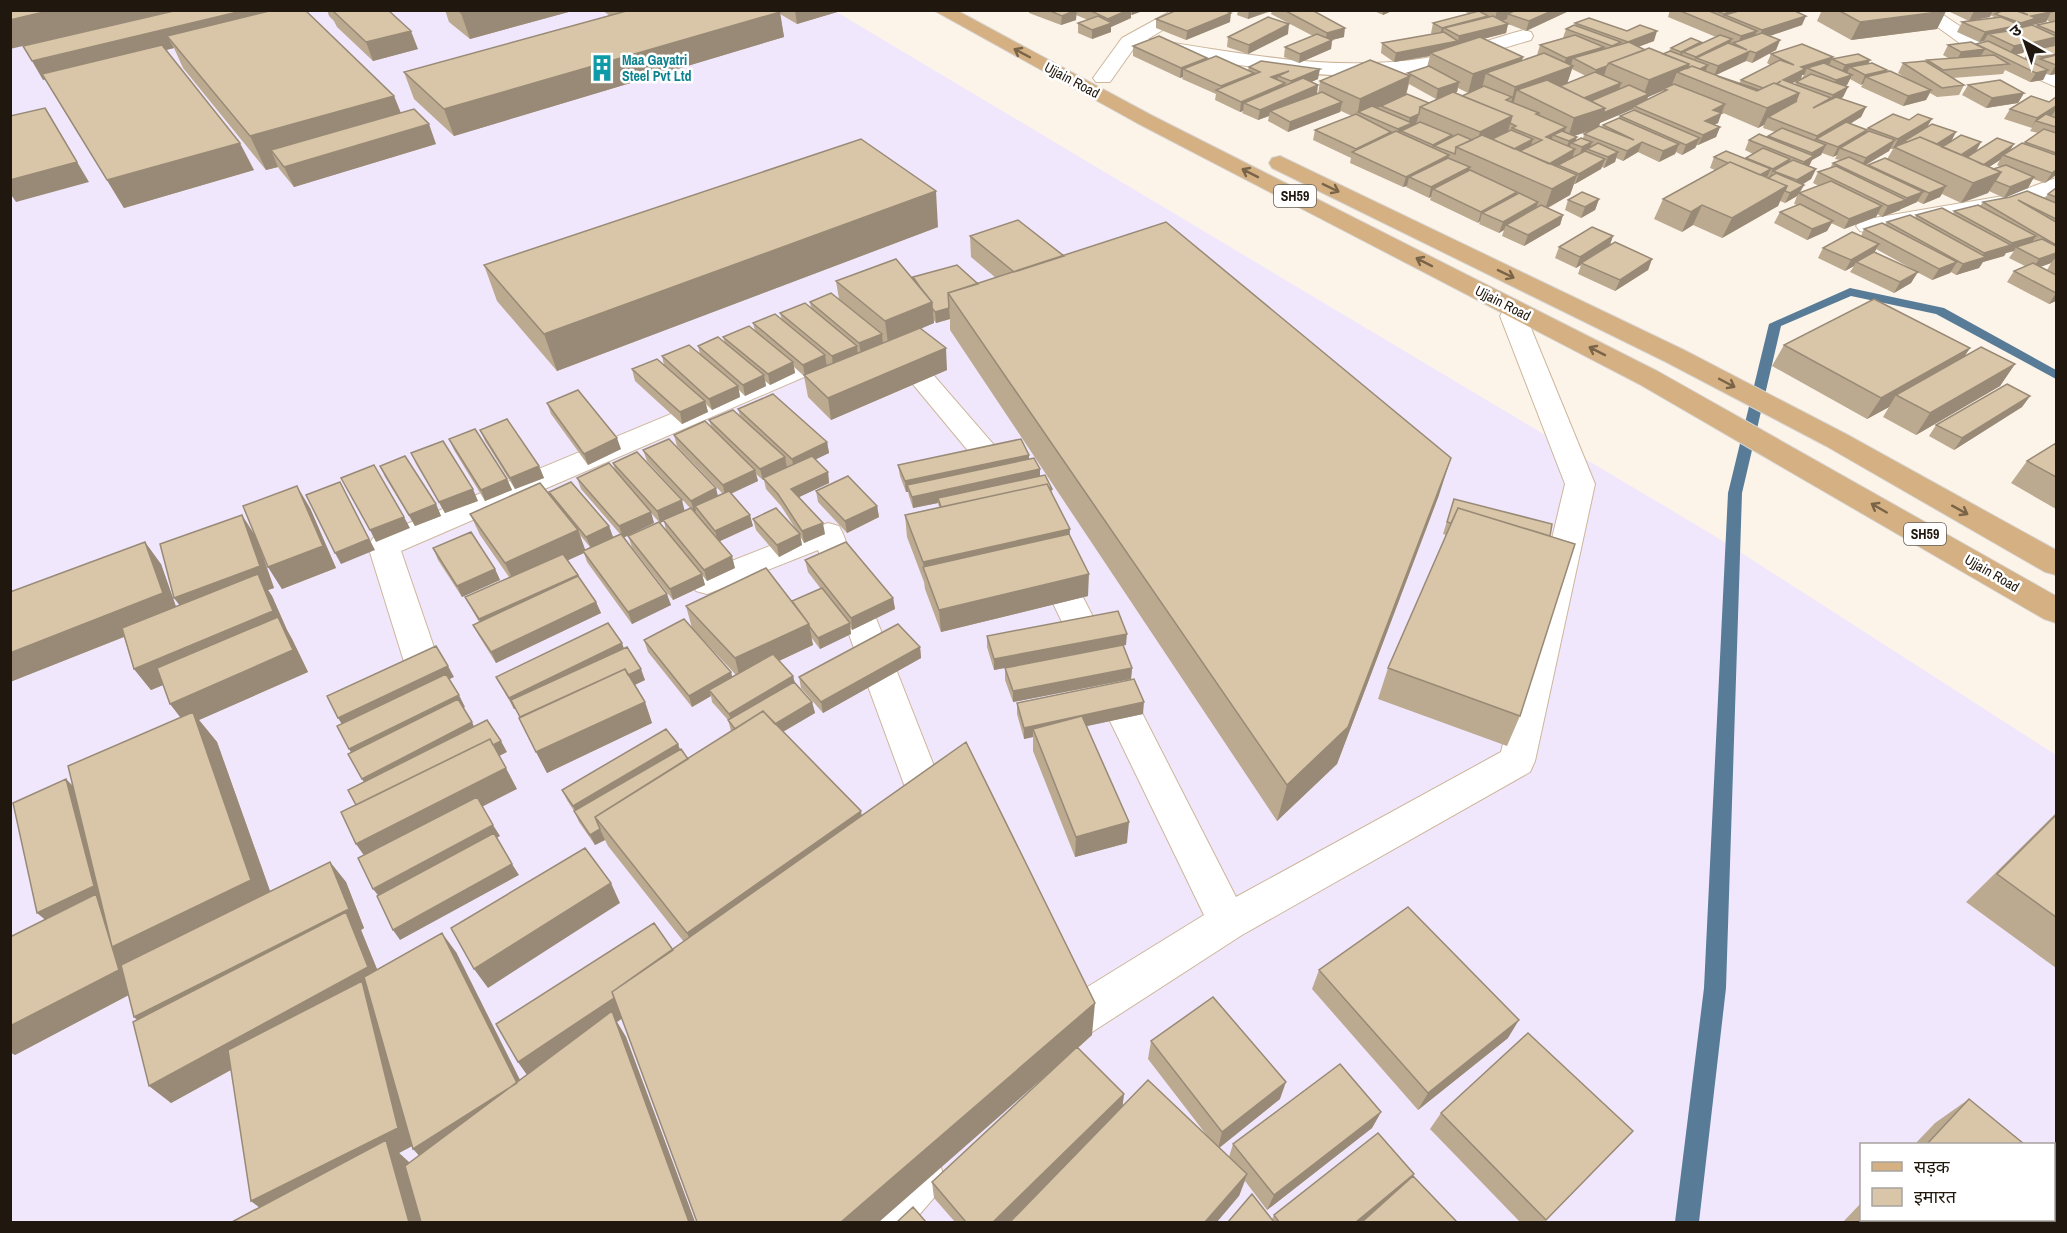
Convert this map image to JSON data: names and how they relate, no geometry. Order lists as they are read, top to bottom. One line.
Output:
{"streets":{"main road":["Ujjain Road","SH59"]},"places":{"building":["Maa Gayatri Steel Pvt Ltd"]},"legend":["सड़क","इमारत"],"north":"top left"}
